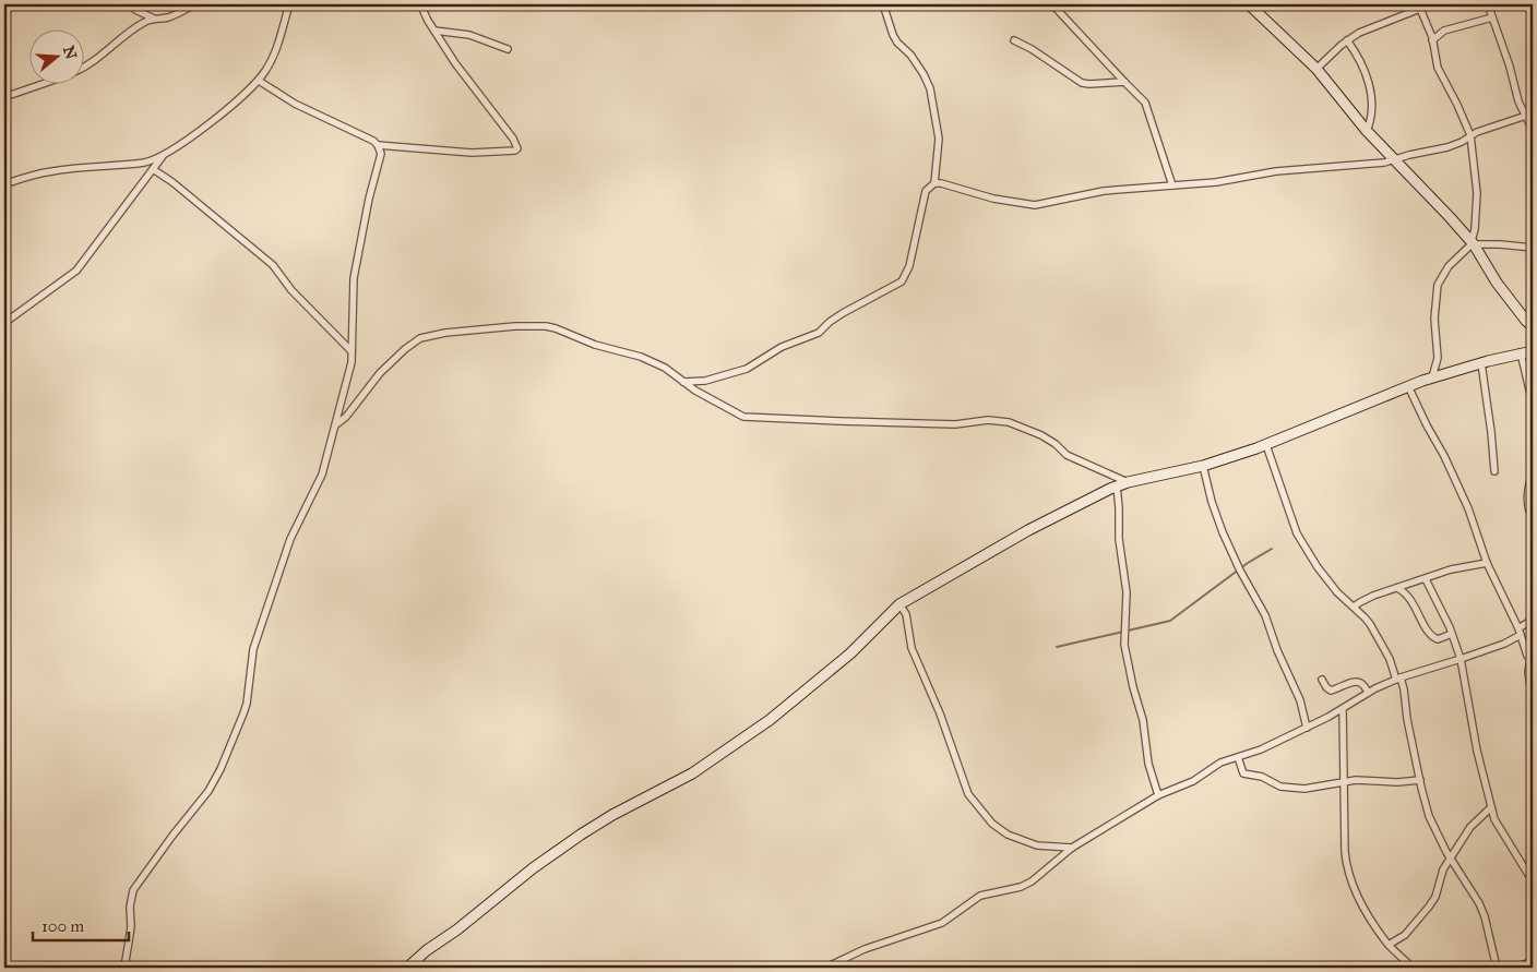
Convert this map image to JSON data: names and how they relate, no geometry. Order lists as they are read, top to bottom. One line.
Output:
{"scale_bar":"100 m","north":"right"}
